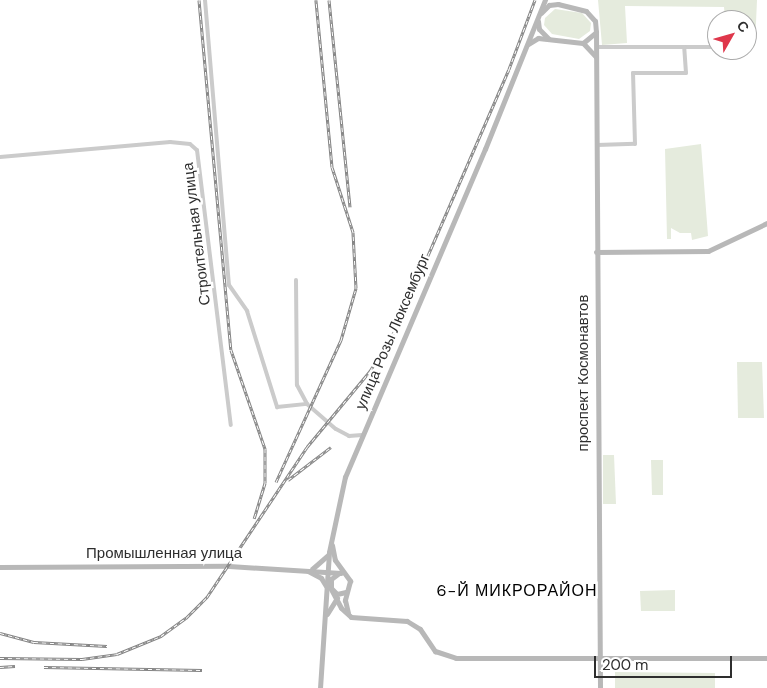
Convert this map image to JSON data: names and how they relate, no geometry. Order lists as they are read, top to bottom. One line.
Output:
{"streets":{"main road":["улица Розы Люксембург","проспект Космонавтов","Промышленная улица"],"street":["Строительная улица"]},"crossings":[["улица Розы Люксембург","проспект Космонавтов"],["улица Розы Люксембург","Промышленная улица"]],"districts":["6-Й МИКРОРАЙОН"],"scale_bar":"200 m","north":"top right"}
